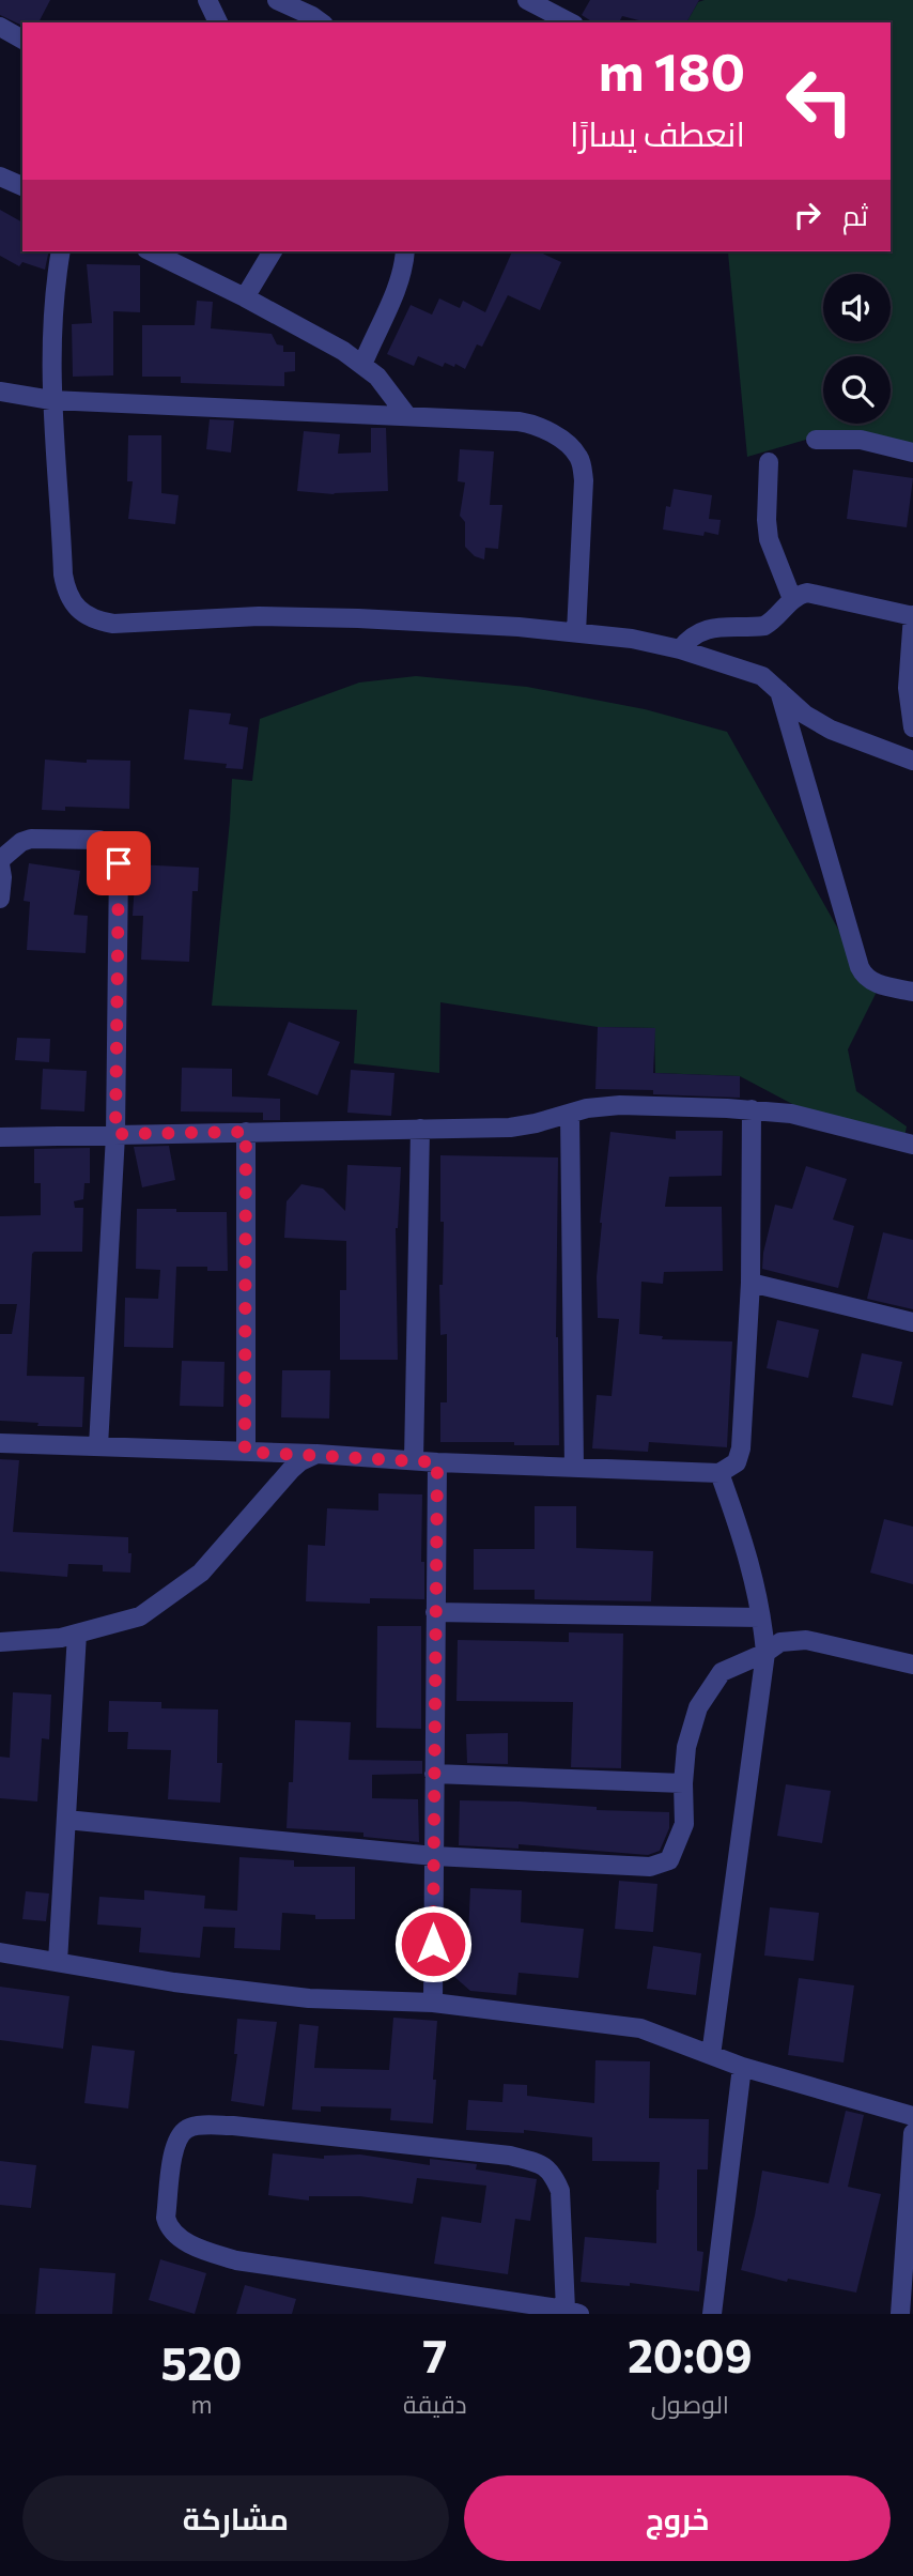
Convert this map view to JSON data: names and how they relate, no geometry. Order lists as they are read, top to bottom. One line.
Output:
{"page":{"turn":["180 m","انعطف يسارًا"],"then":"ثم","eta":["20:09","الوصول","7","دقيقة","520","m"],"buttons":["خروج","مشاركة"]}}
